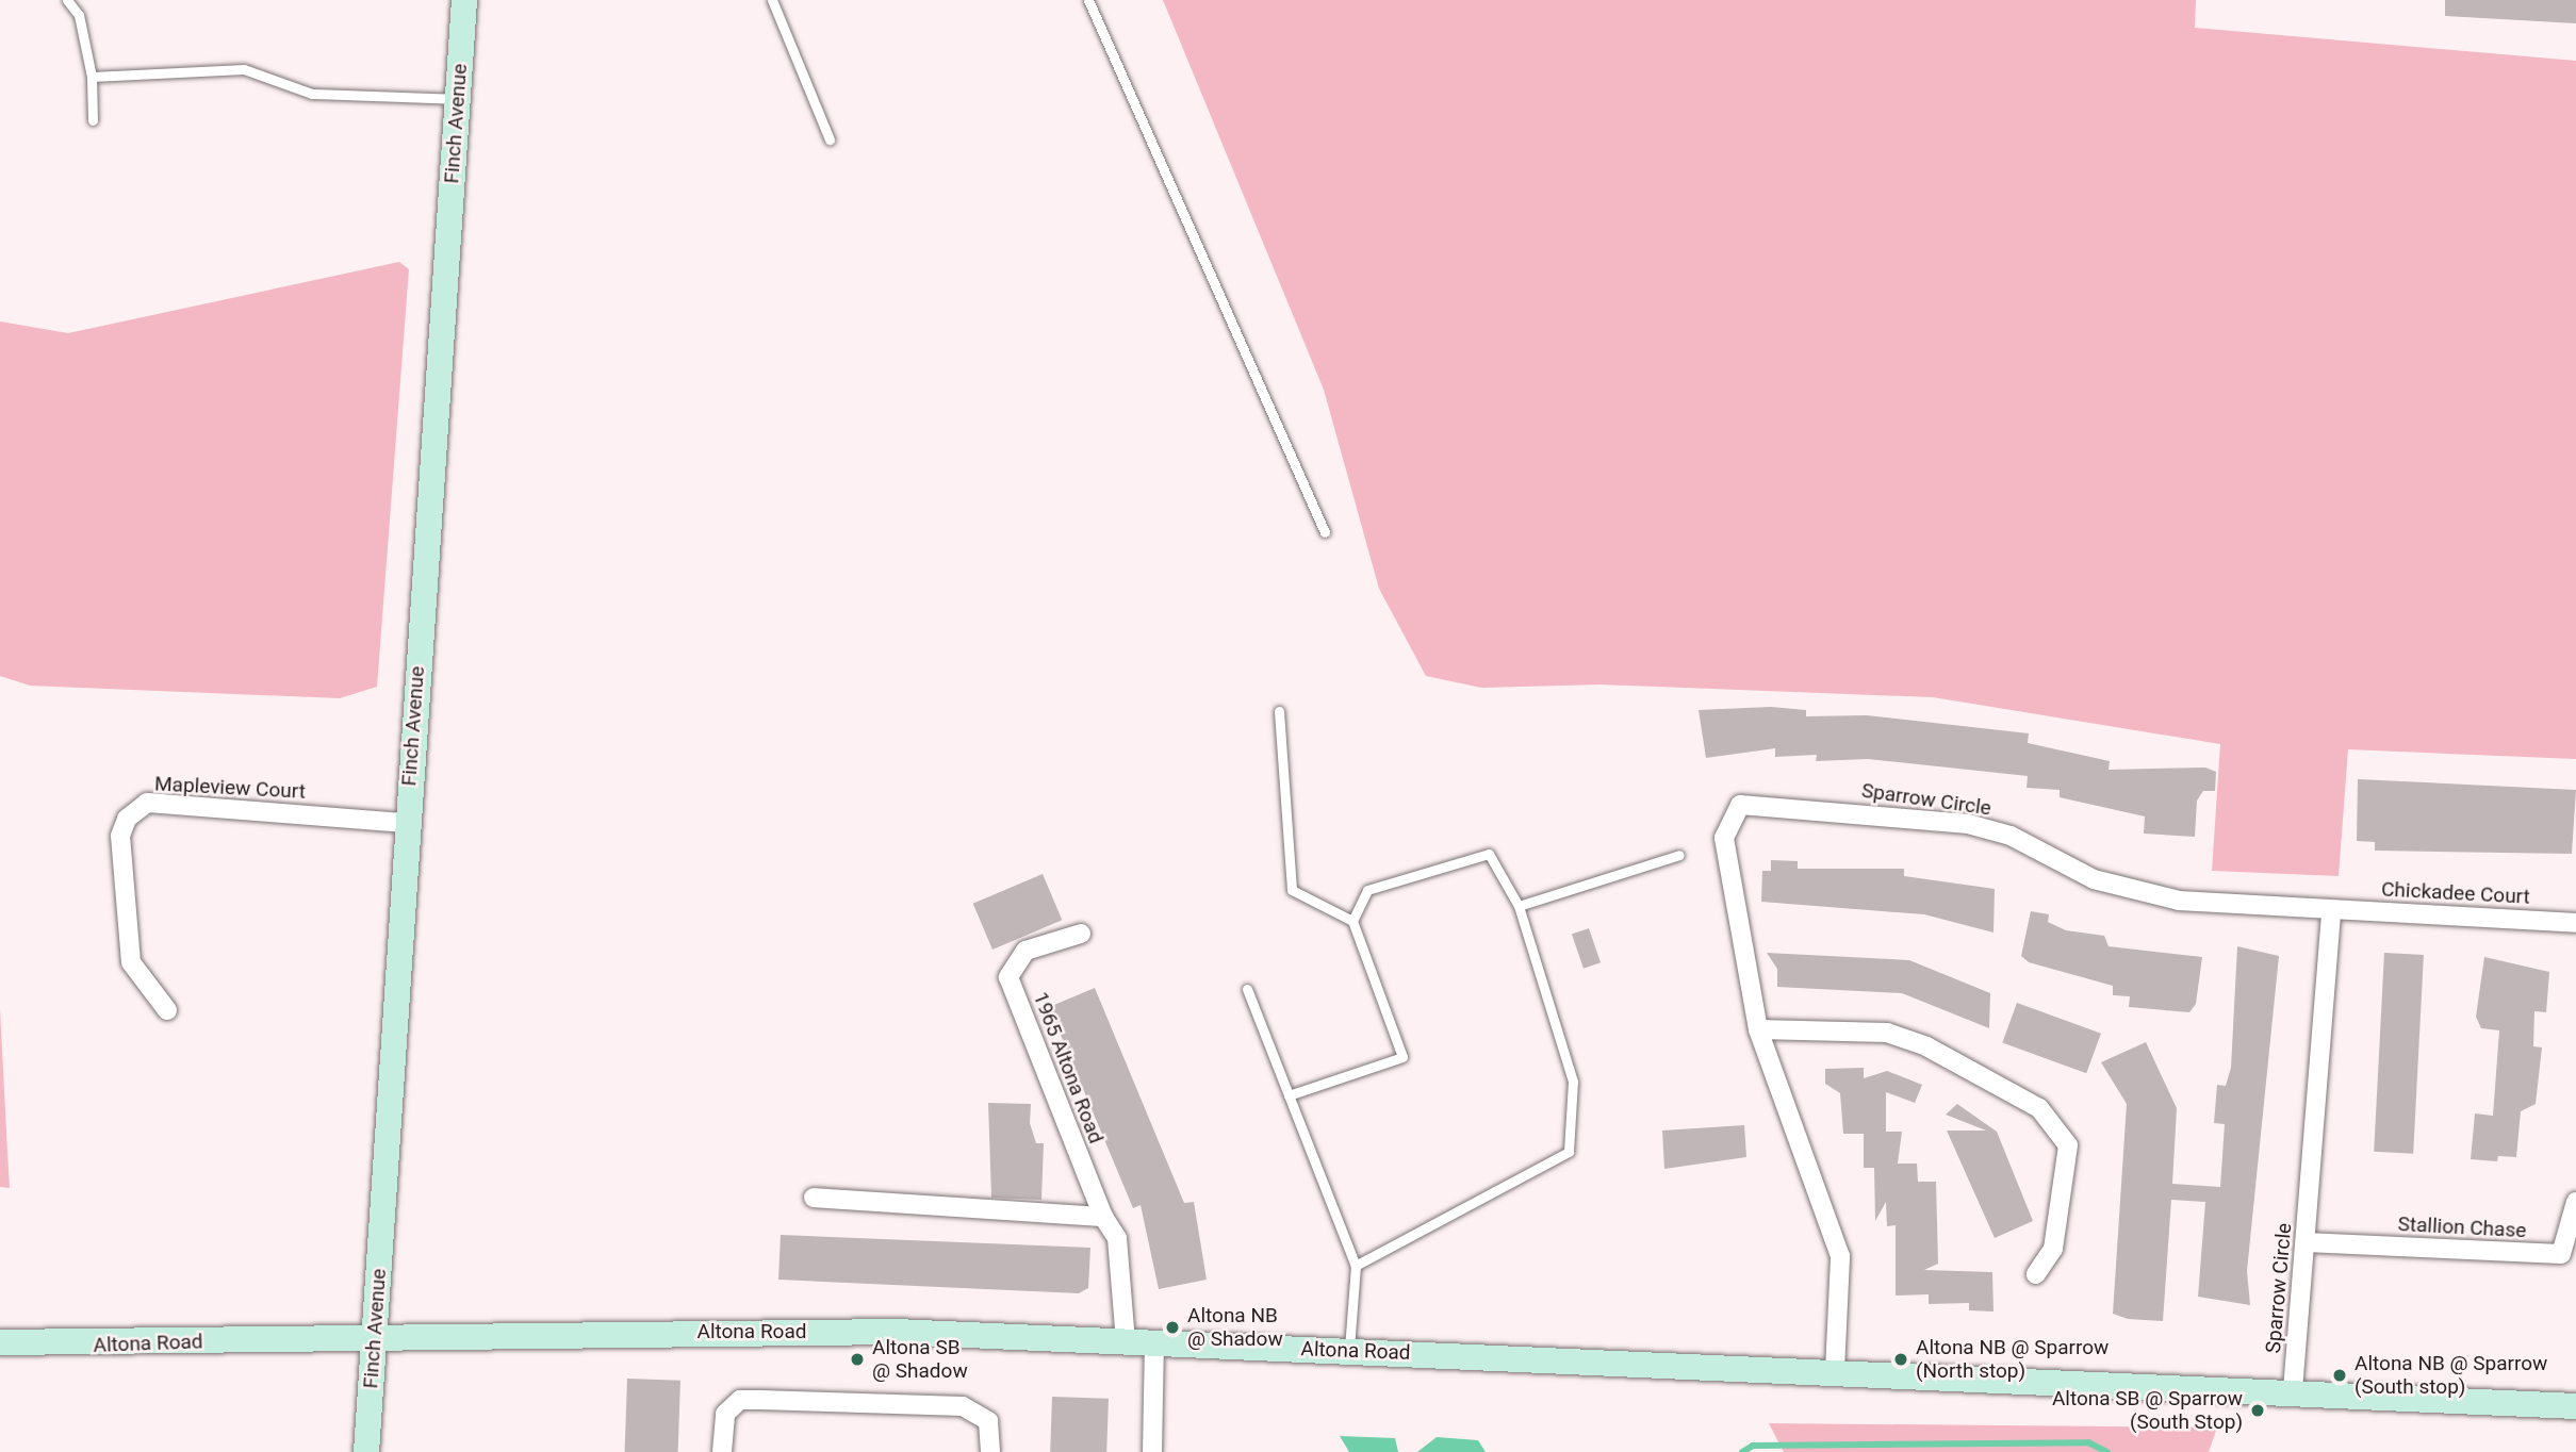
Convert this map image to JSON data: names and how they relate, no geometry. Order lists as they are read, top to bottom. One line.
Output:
{"streets":{"main road":["Finch Avenue","Altona Road"],"street":["Mapleview Court","Sparrow Circle","Chickadee Court","1965 Altona Road","Stallion Chase"]},"crossings":[["Finch Avenue","Mapleview Court"],["Finch Avenue","Altona Road"],["Sparrow Circle","Chickadee Court"],["Sparrow Circle","Stallion Chase"],["Sparrow Circle","Altona Road"],["1965 Altona Road","Altona Road"]],"places":["Altona NB @ Shadow","Altona SB @ Shadow","Altona NB @ Sparrow (North stop)","Altona NB @ Sparrow (South stop)","Altona SB @ Sparrow (South Stop)"]}
